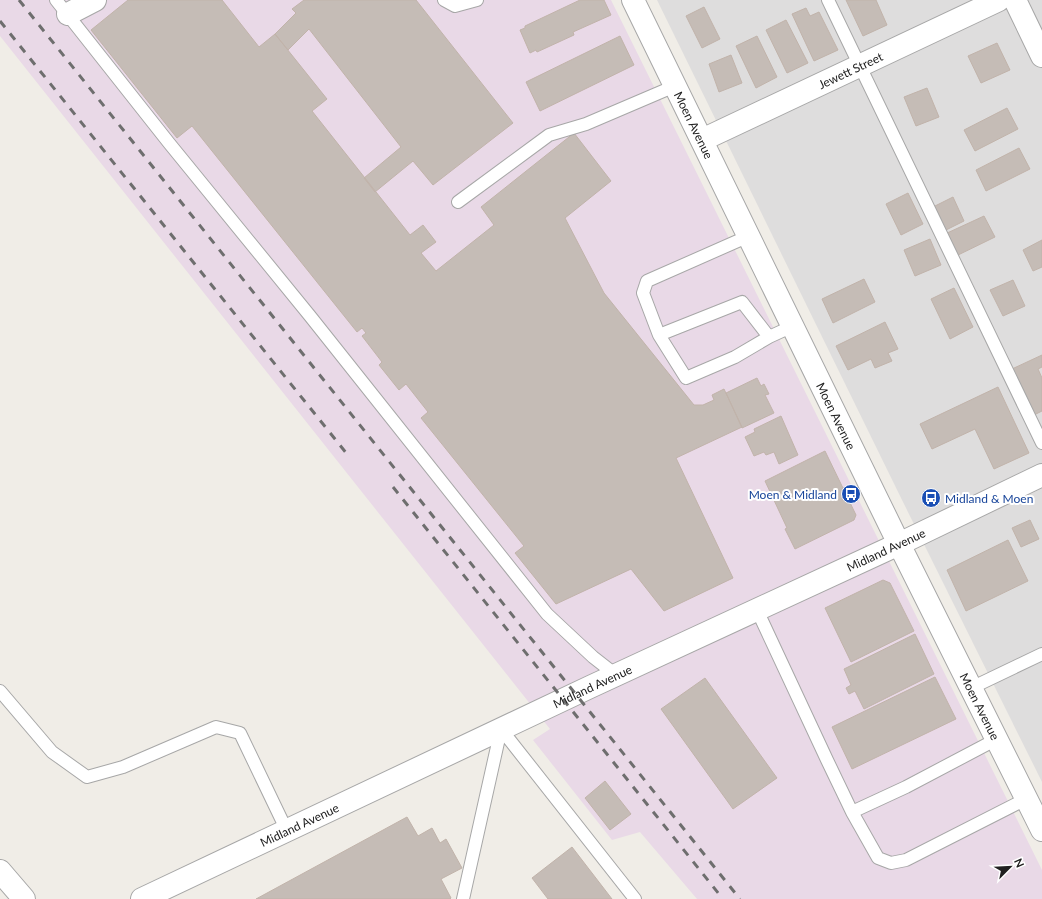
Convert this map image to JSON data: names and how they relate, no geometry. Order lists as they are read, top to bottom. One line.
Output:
{"streets":{"street":["Jewett Street","Moen Avenue","Midland Avenue"]},"crossings":[["Jewett Street","Moen Avenue"],["Moen Avenue","Midland Avenue"]],"places":{"bus stop":["Moen & Midland","Midland & Moen"]},"north":"top right"}
